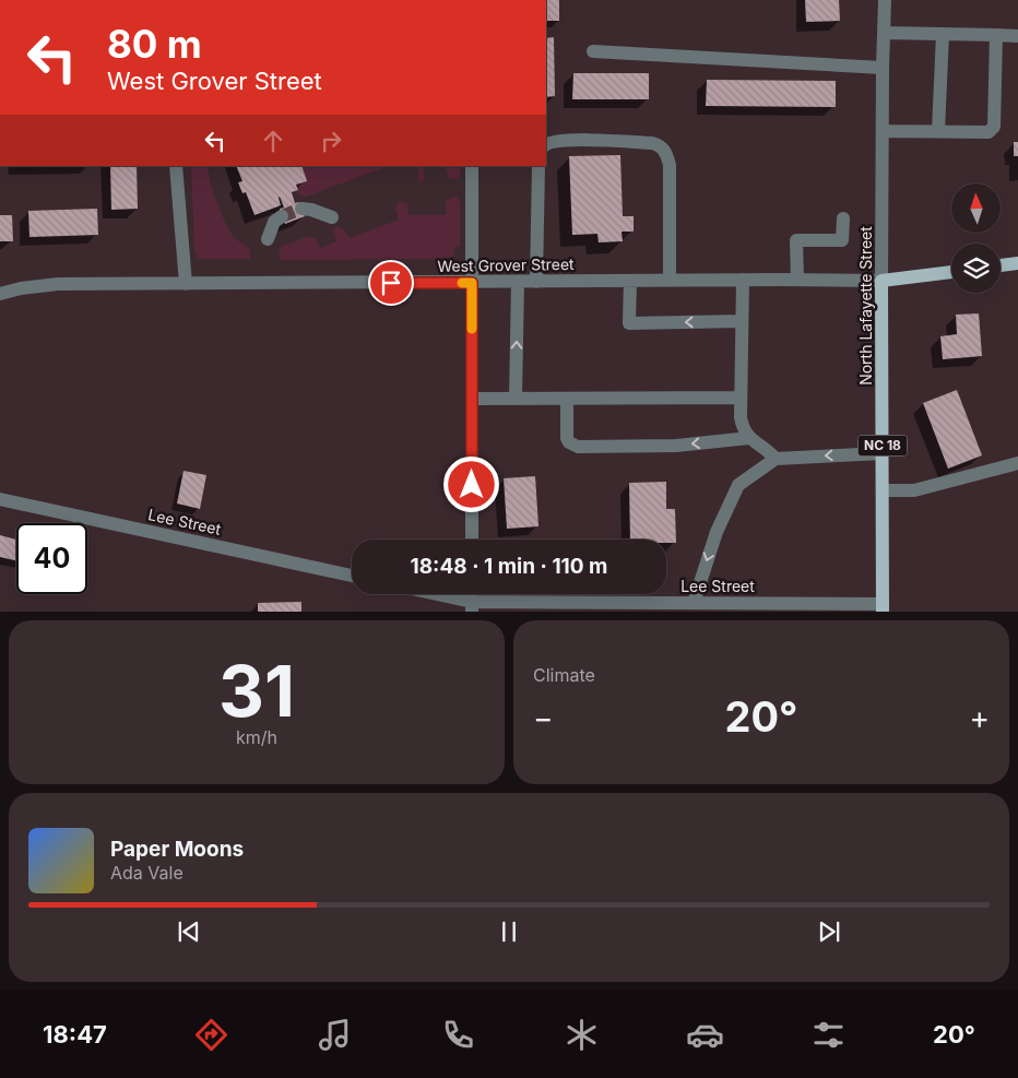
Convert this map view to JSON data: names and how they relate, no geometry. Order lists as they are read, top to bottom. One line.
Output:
{"streets":{"main road":["North Lafayette Street","NC 18"],"street":["West Grover Street","Lee Street"]},"crossings":[["West Grover Street","North Lafayette Street"],["North Lafayette Street","Lee Street"]],"north":"top","page":{"turn":["80 m","West Grover Street"],"limit":"40","trip":"18:48 · 1 min · 110 m","tile":[["31","km/h"],"Climate"],"heat":["−","20°","+"],"song":["Paper Moons","Ada Vale"],"tabs":["18:47","20°"]}}
